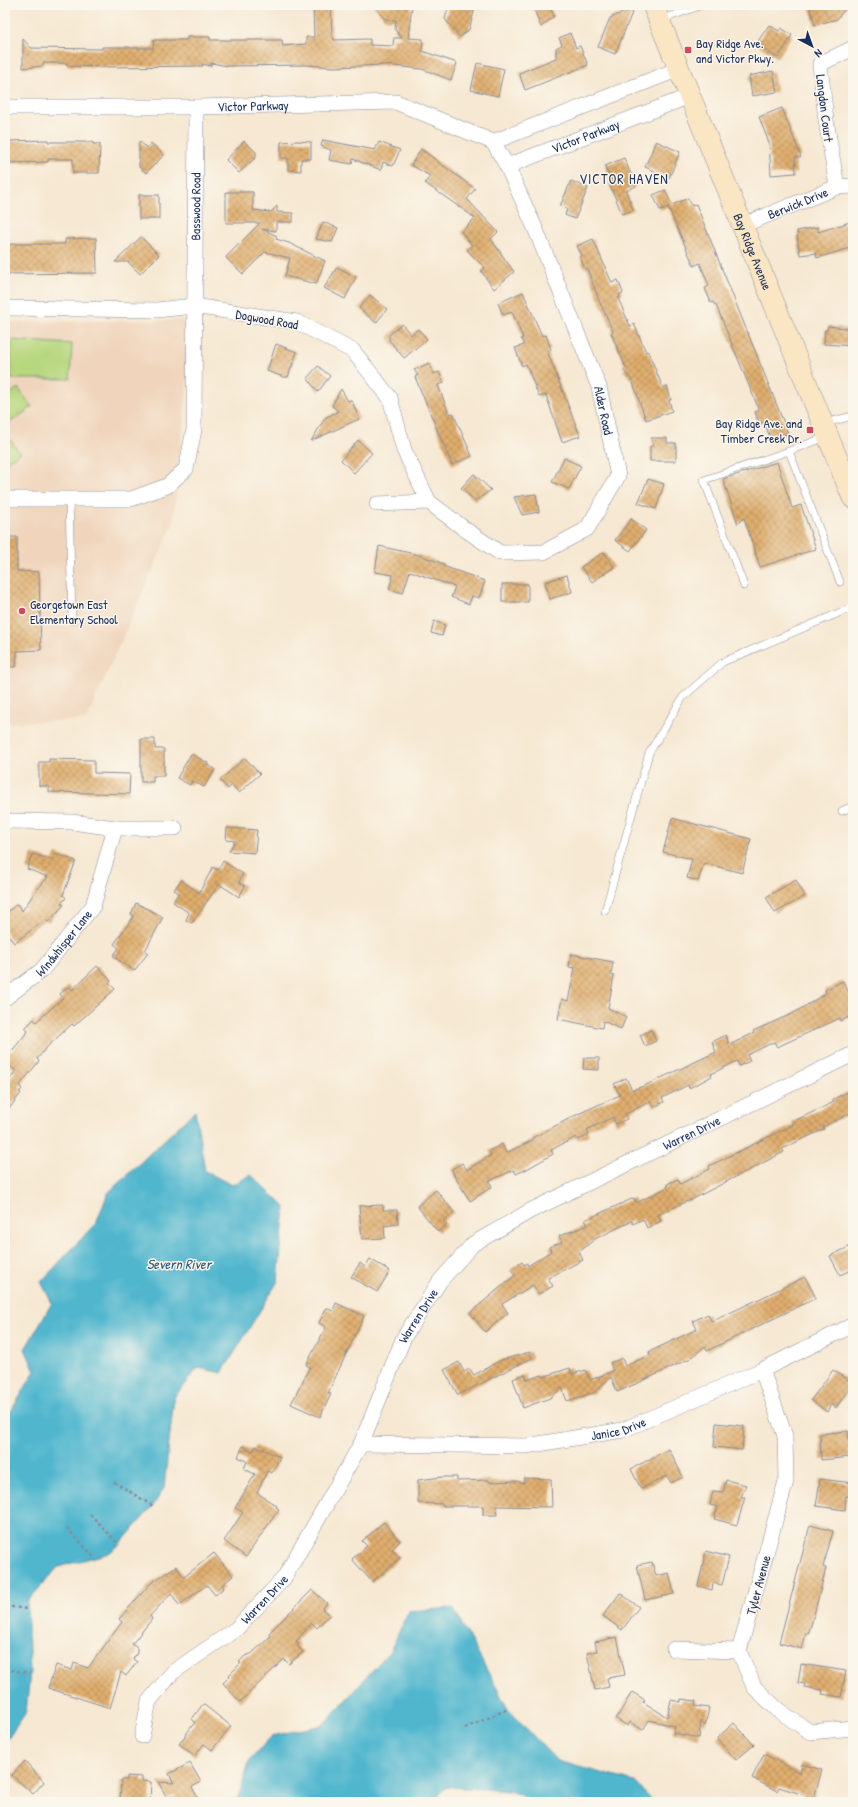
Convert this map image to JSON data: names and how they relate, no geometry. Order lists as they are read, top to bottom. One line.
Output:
{"streets":{"main road":["Bay Ridge Avenue"],"street":["Victor Parkway","Langdon Court","Berwick Drive","Basswood Road","Dogwood Road","Alder Road","Windwhisper Lane","Warren Drive","Janice Drive","Tyler Avenue"]},"crossings":[["Victor Parkway","Basswood Road"],["Victor Parkway","Bay Ridge Avenue"],["Victor Parkway","Alder Road"],["Langdon Court","Berwick Drive"],["Berwick Drive","Bay Ridge Avenue"],["Basswood Road","Dogwood Road"],["Dogwood Road","Alder Road"],["Warren Drive","Janice Drive"],["Janice Drive","Tyler Avenue"]],"districts":["VICTOR HAVEN"],"water":["Severn River"],"places":{"transit":["Bay Ridge Ave. and Victor Pkwy.","Bay Ridge Ave. and Timber Creek Dr."],"other":["Georgetown East Elementary School"]},"north":"bottom right"}
